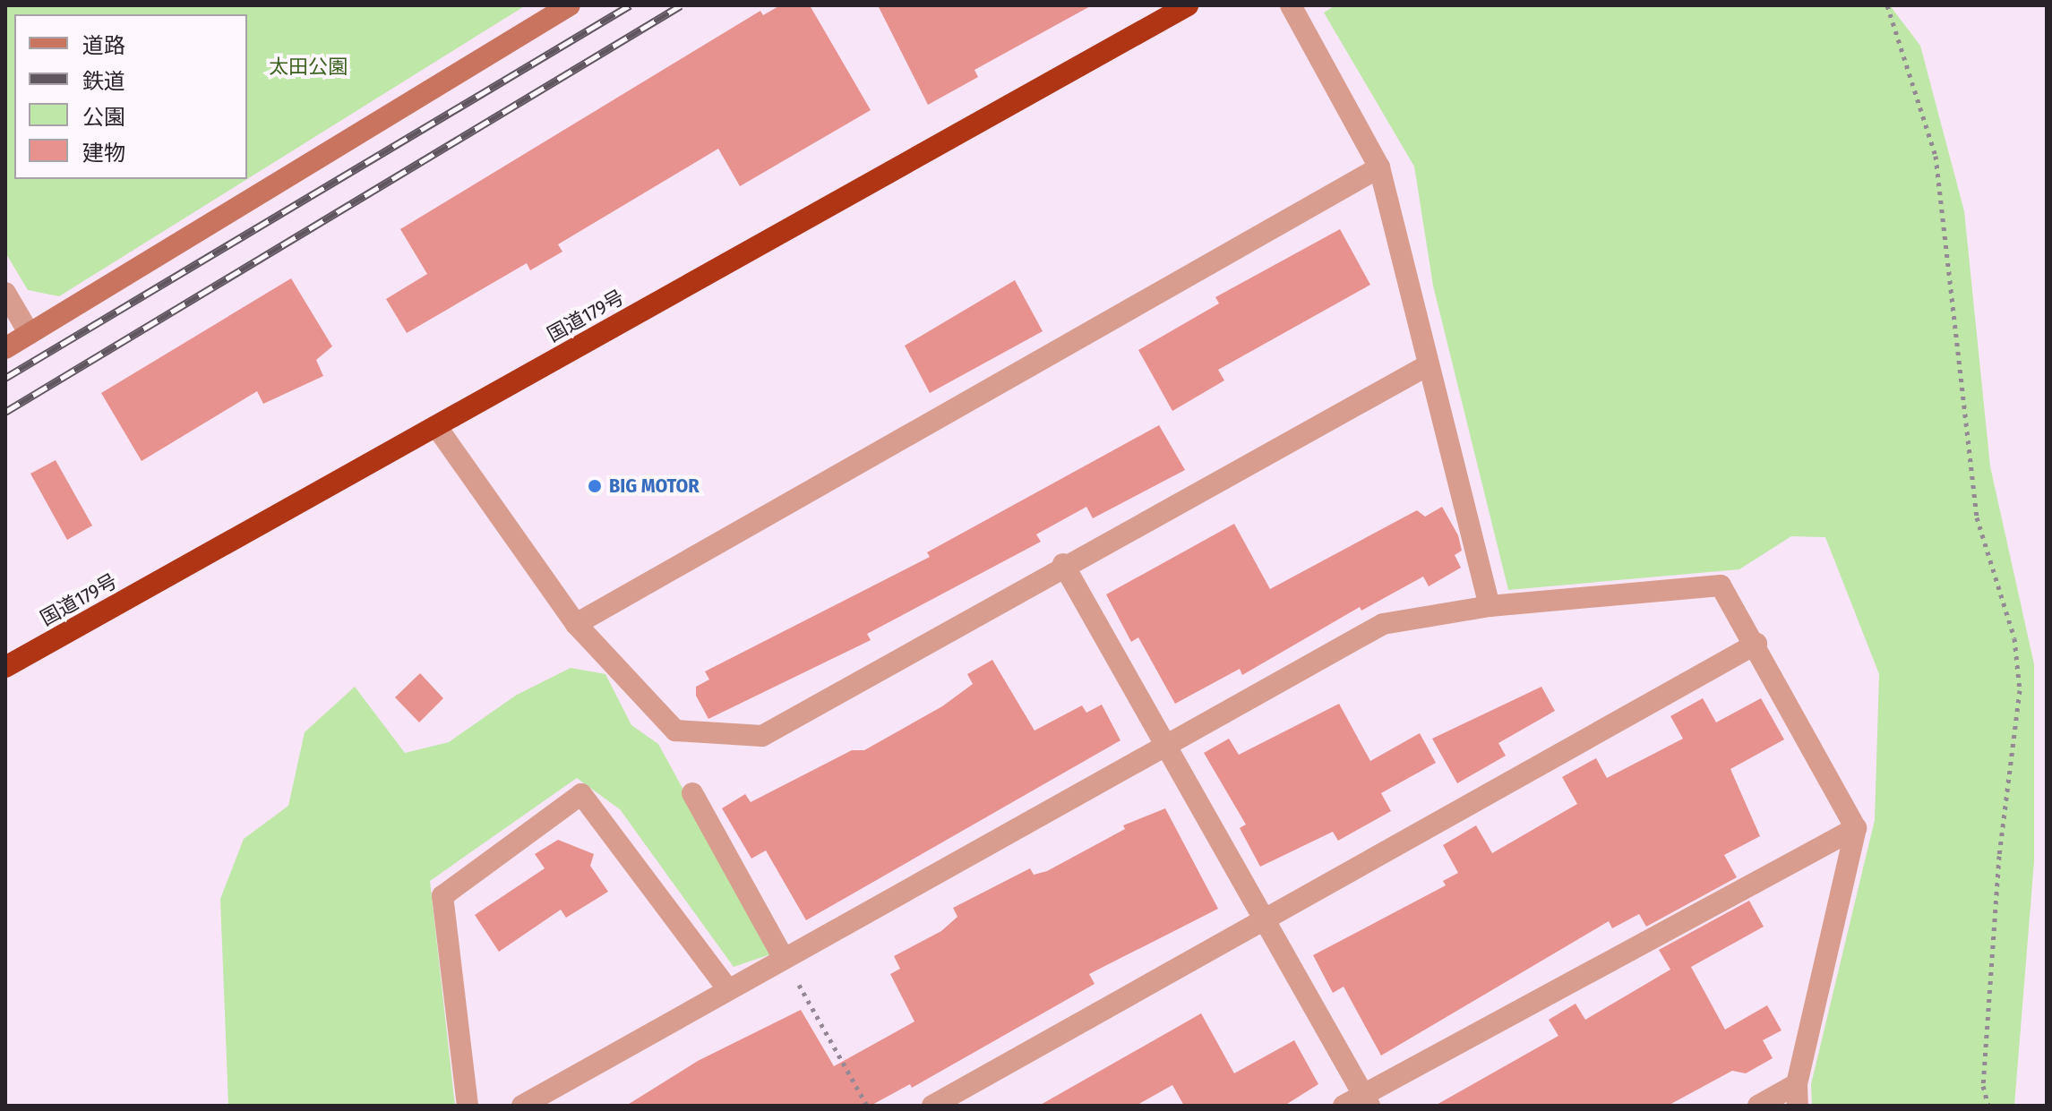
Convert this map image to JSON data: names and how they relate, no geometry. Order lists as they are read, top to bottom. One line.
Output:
{"streets":{"highway":["国道179号"]},"parks":["太田公園"],"places":["BIG MOTOR"],"legend":["道路","鉄道","公園","建物"]}
